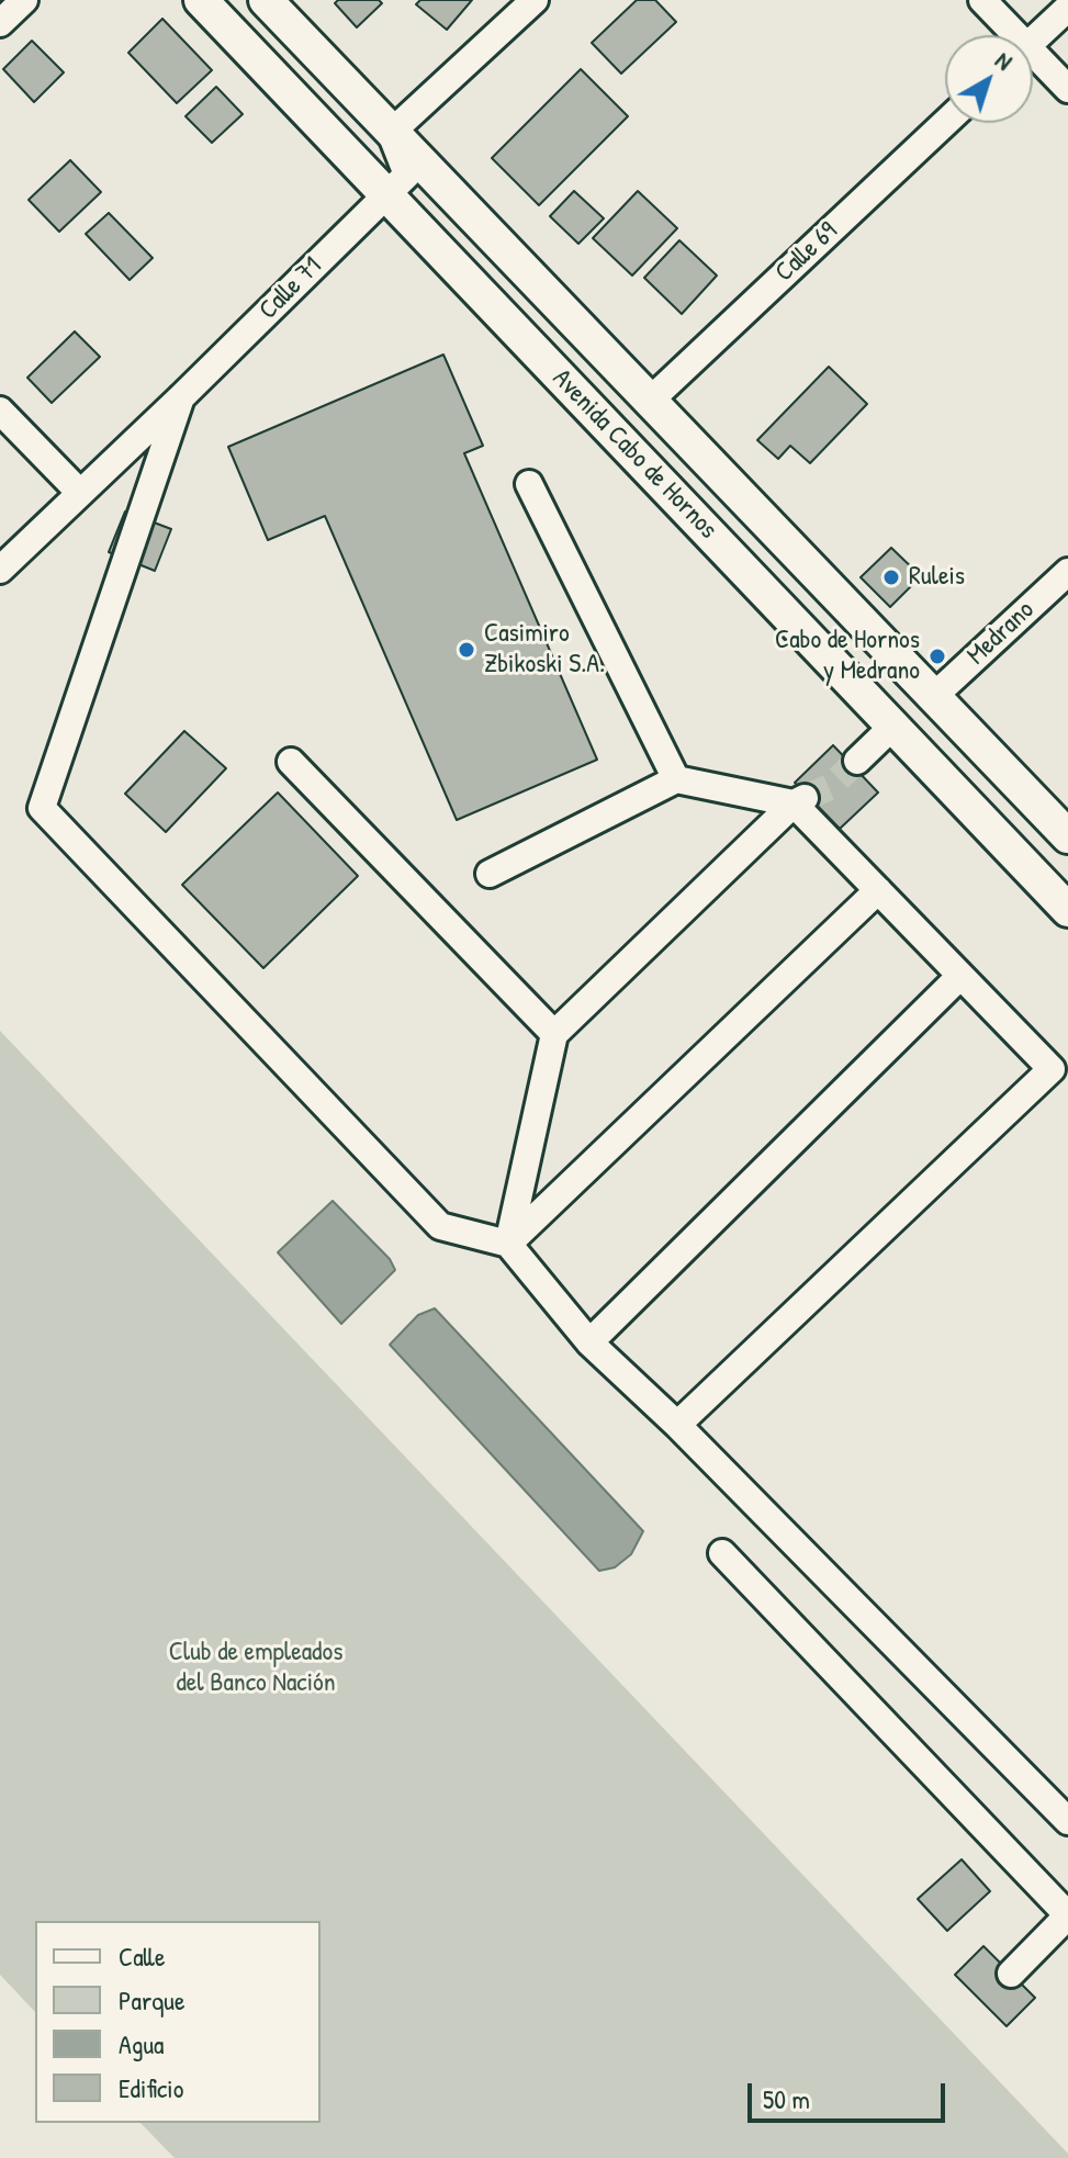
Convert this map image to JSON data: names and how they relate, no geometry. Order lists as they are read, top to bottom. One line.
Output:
{"streets":{"main road":["Avenida Cabo de Hornos"],"street":["Calle 69","Calle 71","Medrano"]},"crossings":[["Calle 69","Avenida Cabo de Hornos"],["Calle 71","Avenida Cabo de Hornos"],["Avenida Cabo de Hornos","Medrano"]],"parks":["Club de empleados del Banco Nación"],"places":["Ruleis","Casimiro Zbikoski S.A.","Cabo de Hornos y Medrano"],"legend":["Calle","Parque","Agua","Edificio"],"scale_bar":"50 m","north":"top right"}
